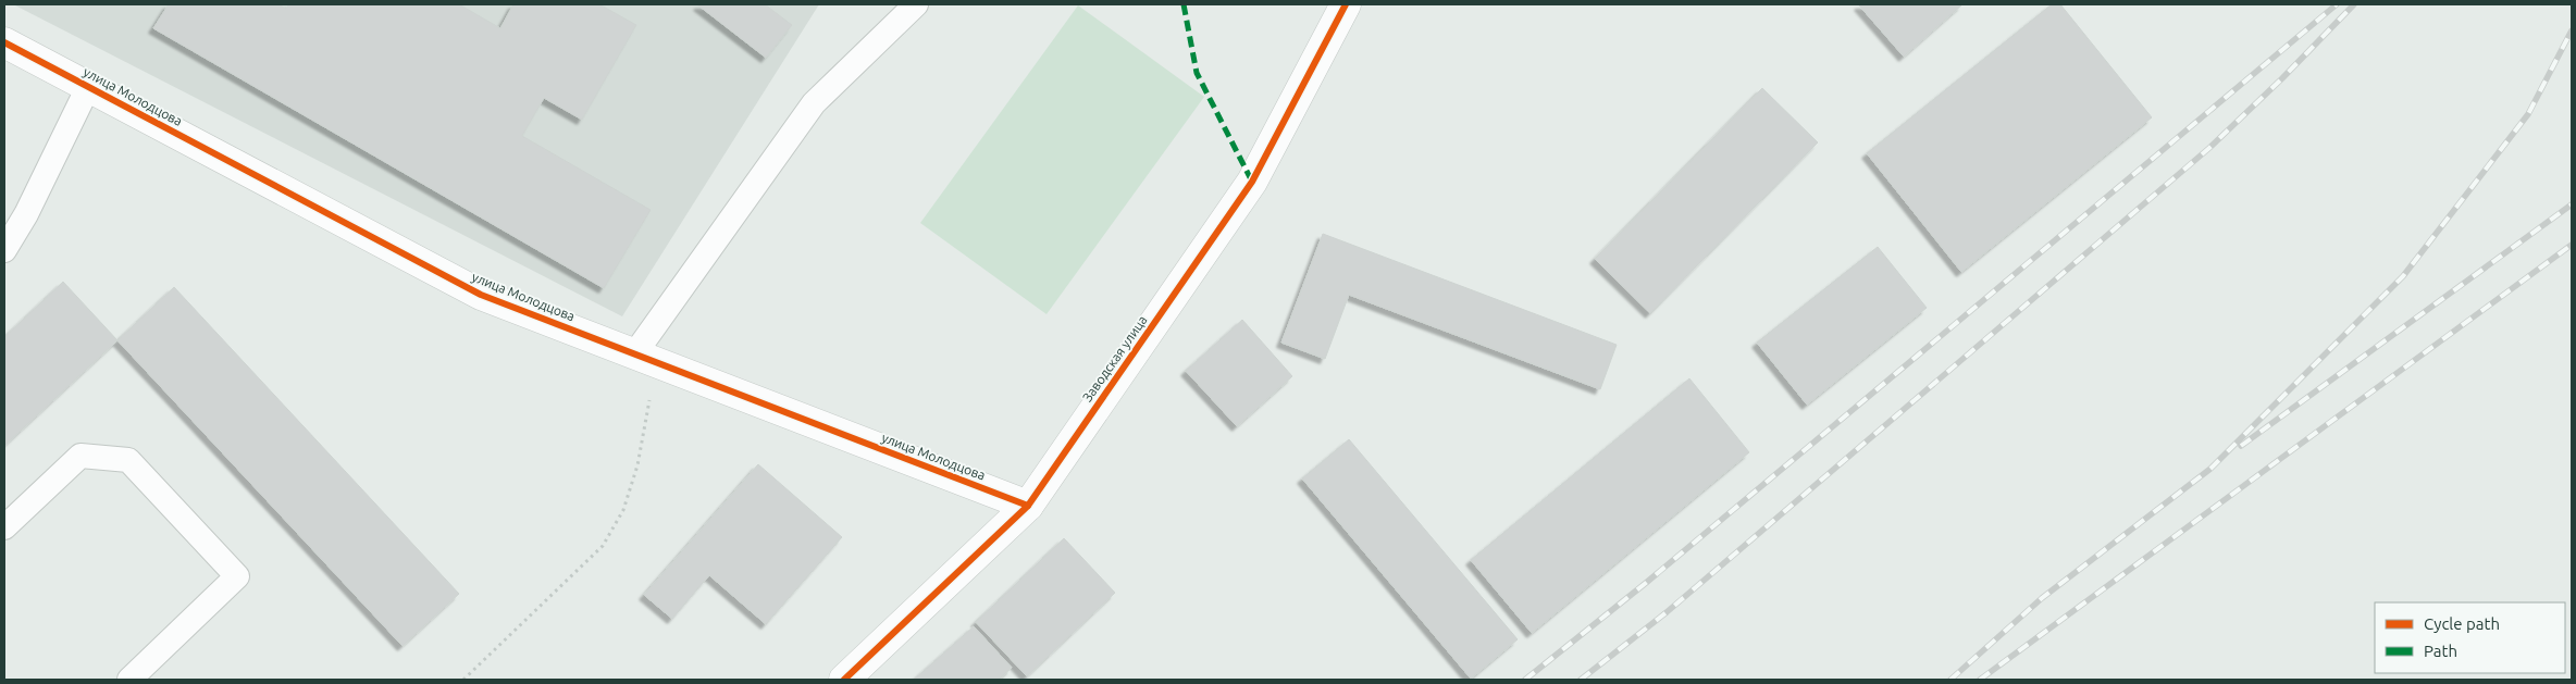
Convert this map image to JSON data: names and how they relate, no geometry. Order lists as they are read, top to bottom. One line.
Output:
{"streets":{"street":["улица Молодцова","Заводская улица"]},"crossings":[["улица Молодцова","Заводская улица"]],"legend":["Cycle path","Path"]}
